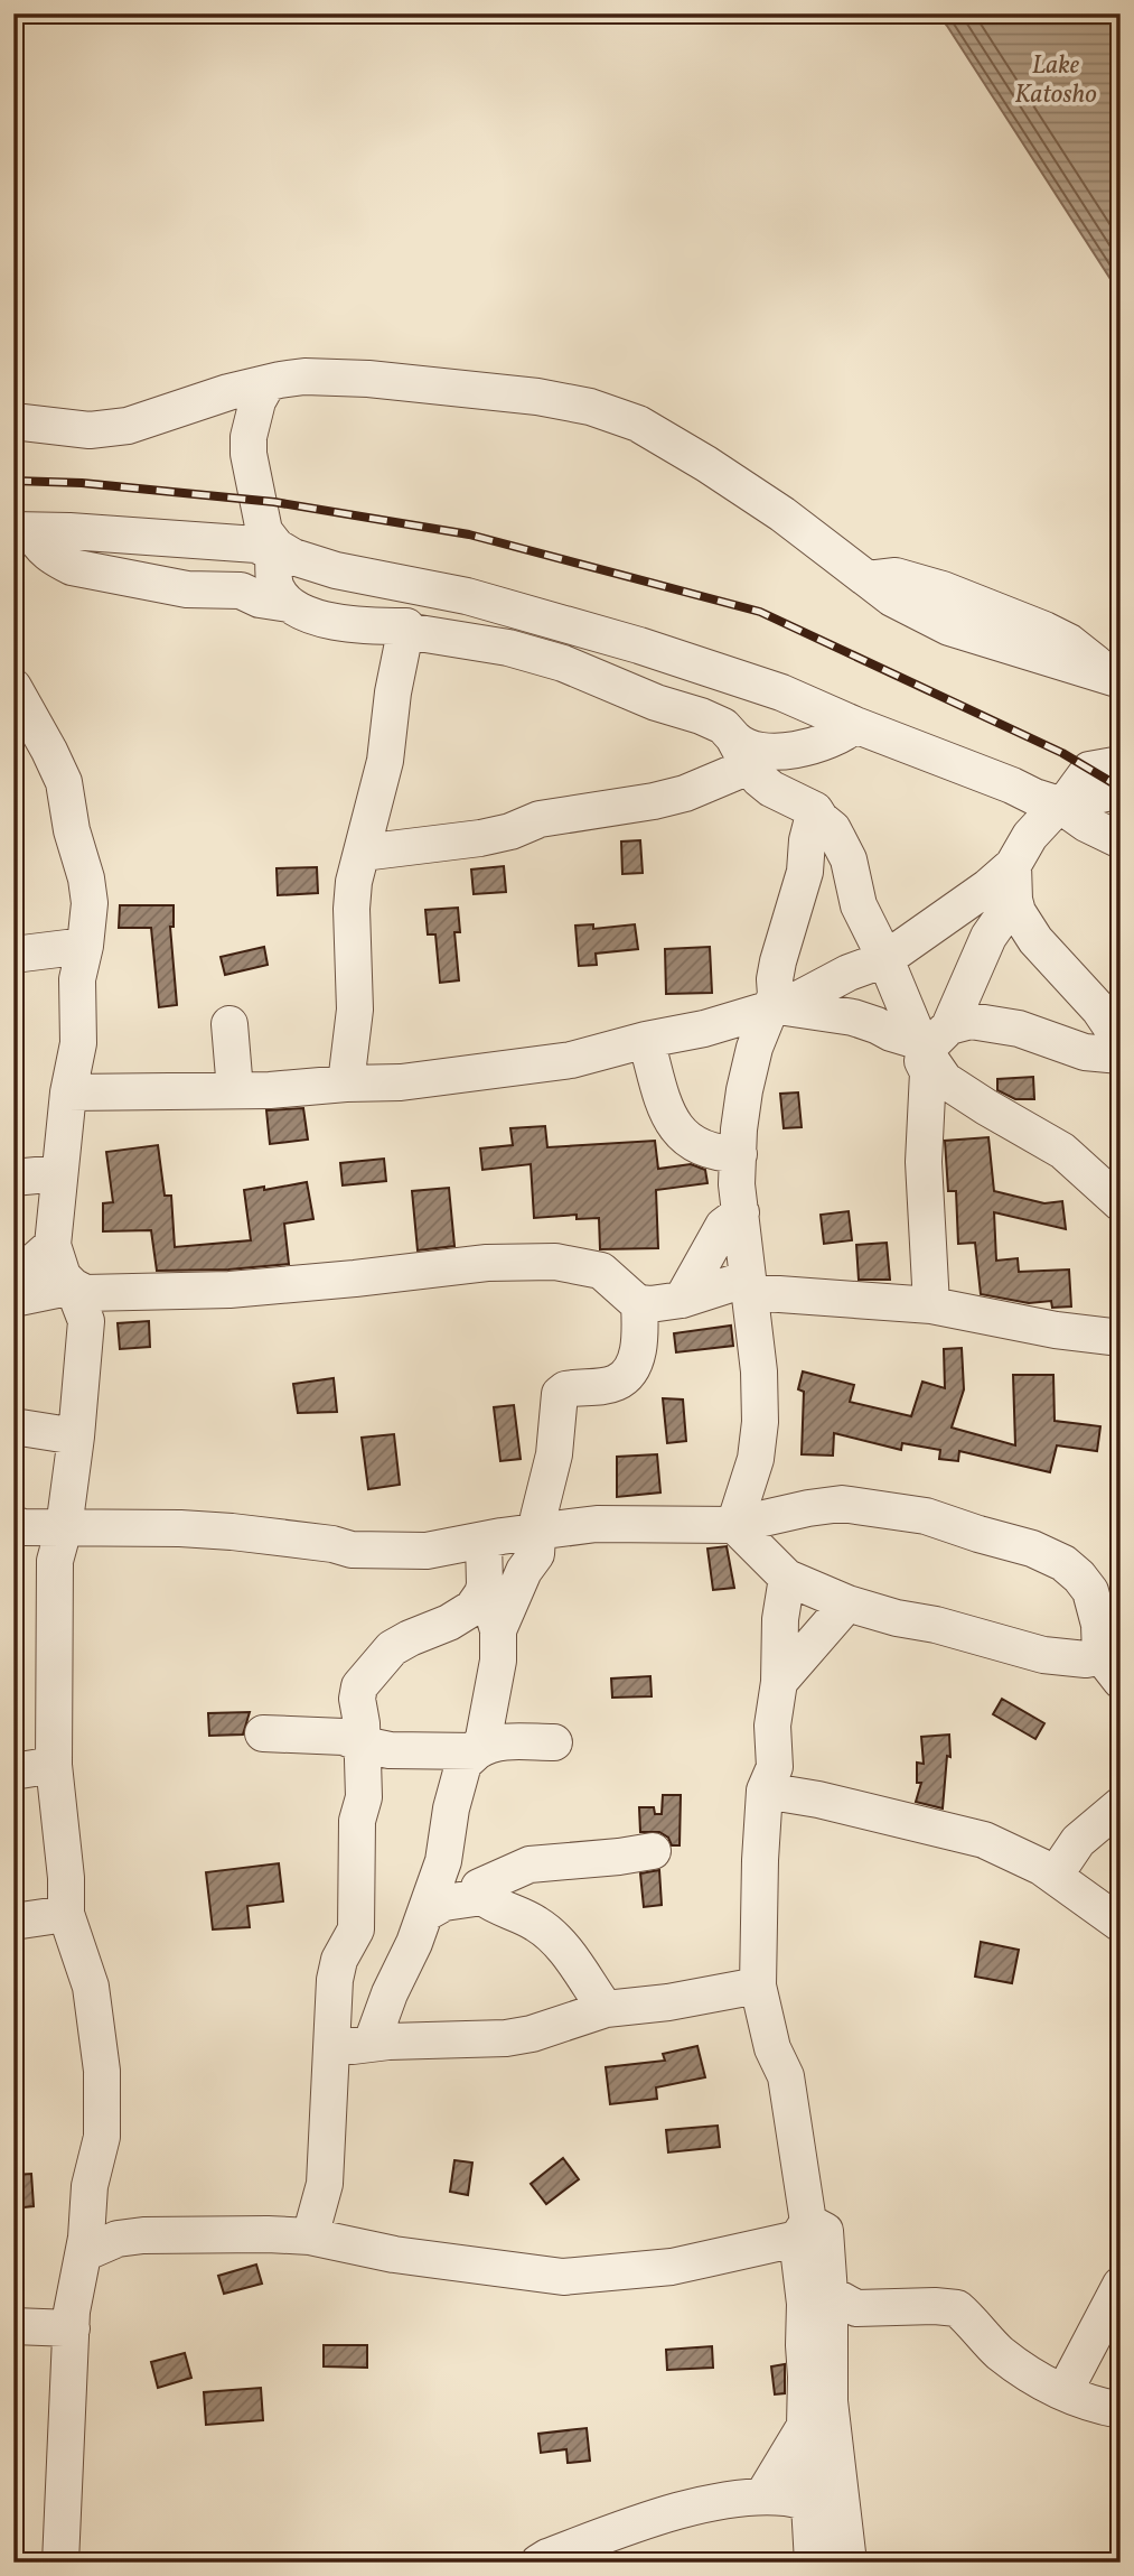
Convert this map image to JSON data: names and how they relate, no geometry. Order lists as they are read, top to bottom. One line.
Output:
{"water":["Lake Katosho"]}
